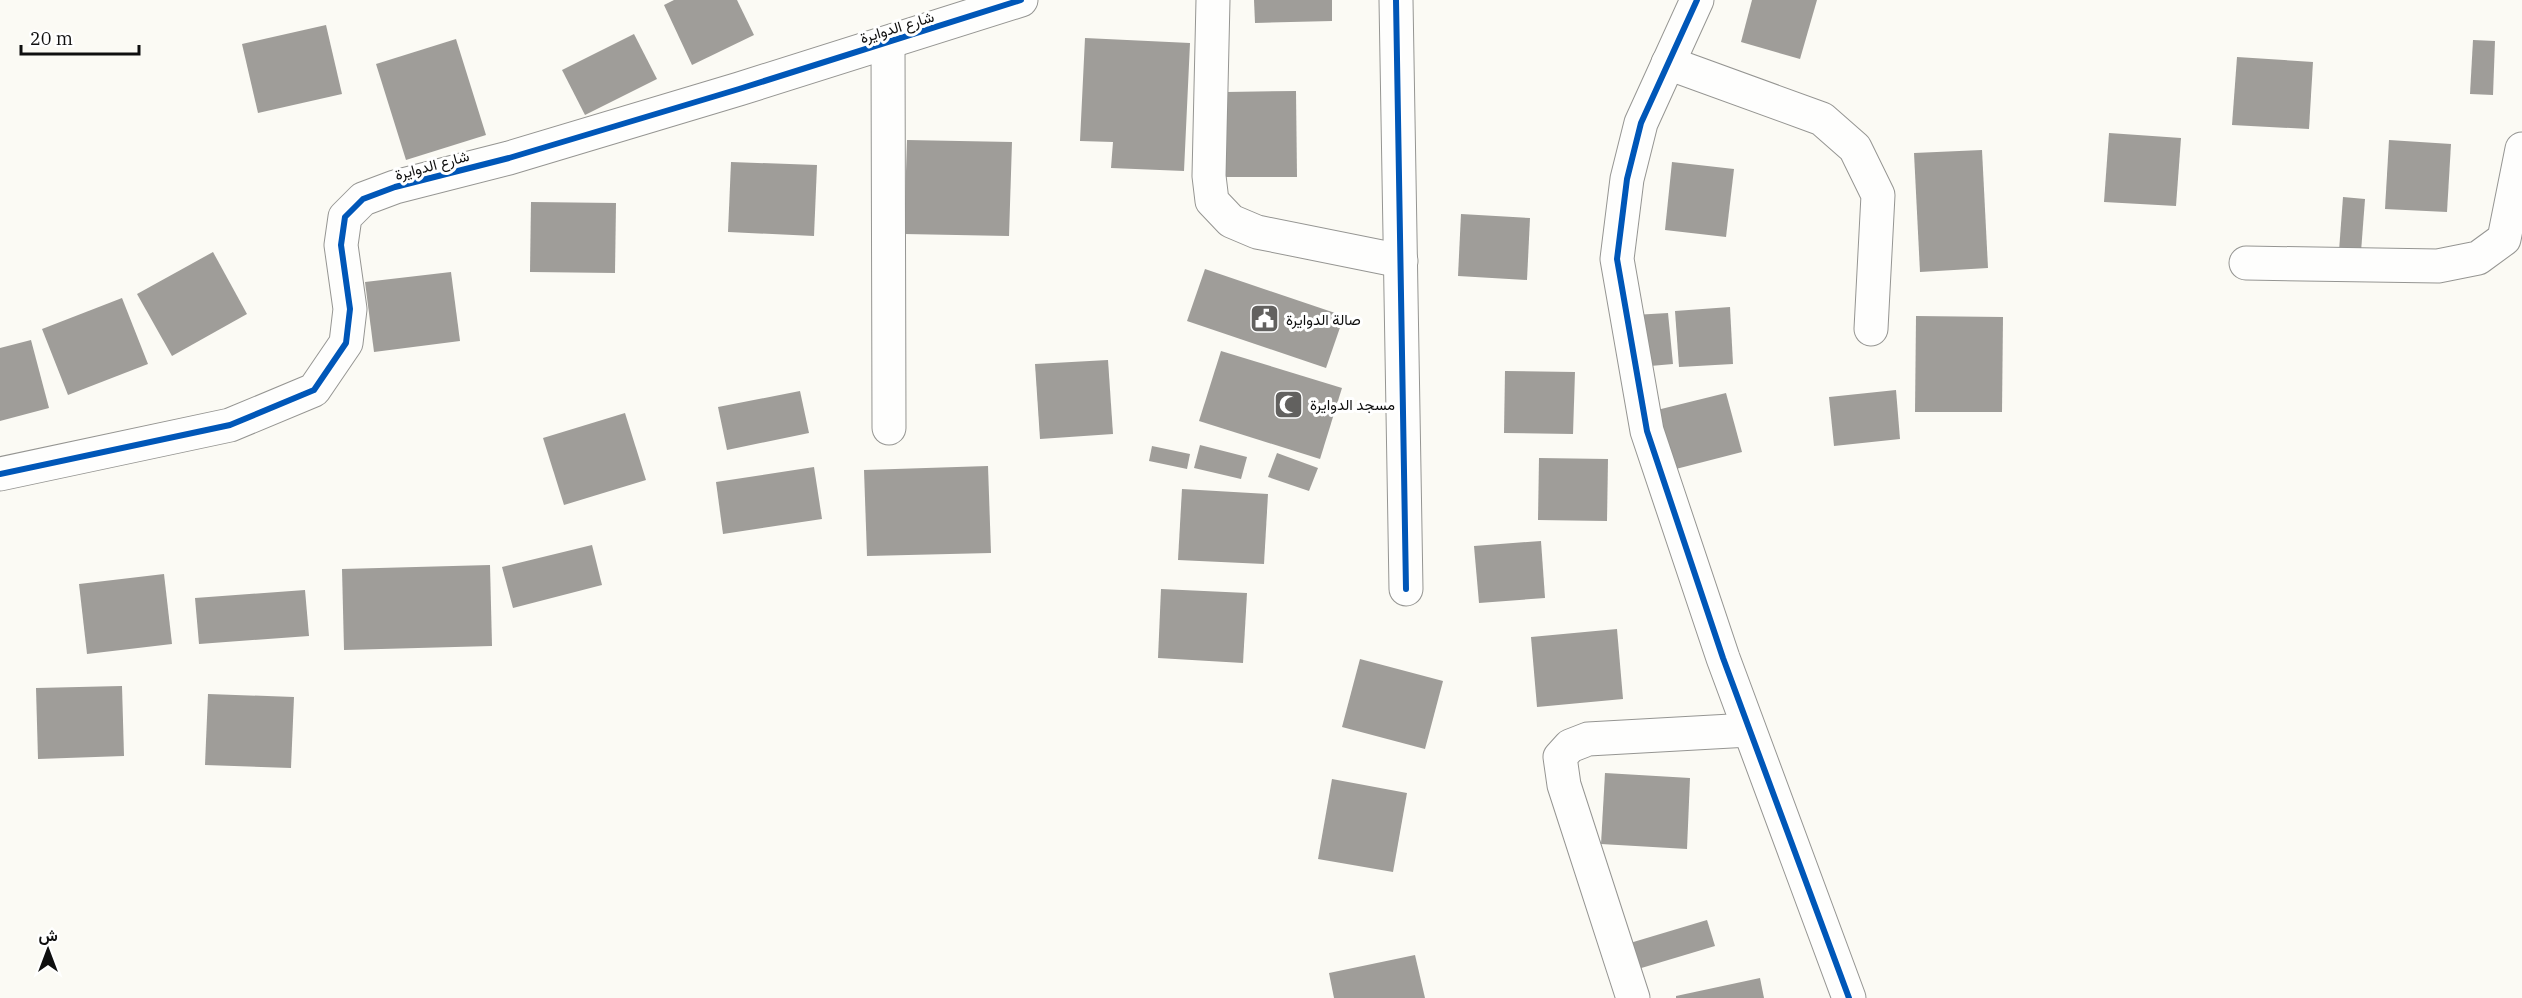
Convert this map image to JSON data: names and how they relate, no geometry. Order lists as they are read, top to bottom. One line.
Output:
{"streets":{"street":["شارع الدوايرة"]},"places":{"public building":["صالة الدوايرة"],"mosque":["مسجد الدوايرة"]},"scale_bar":"20 m","north":"top"}
